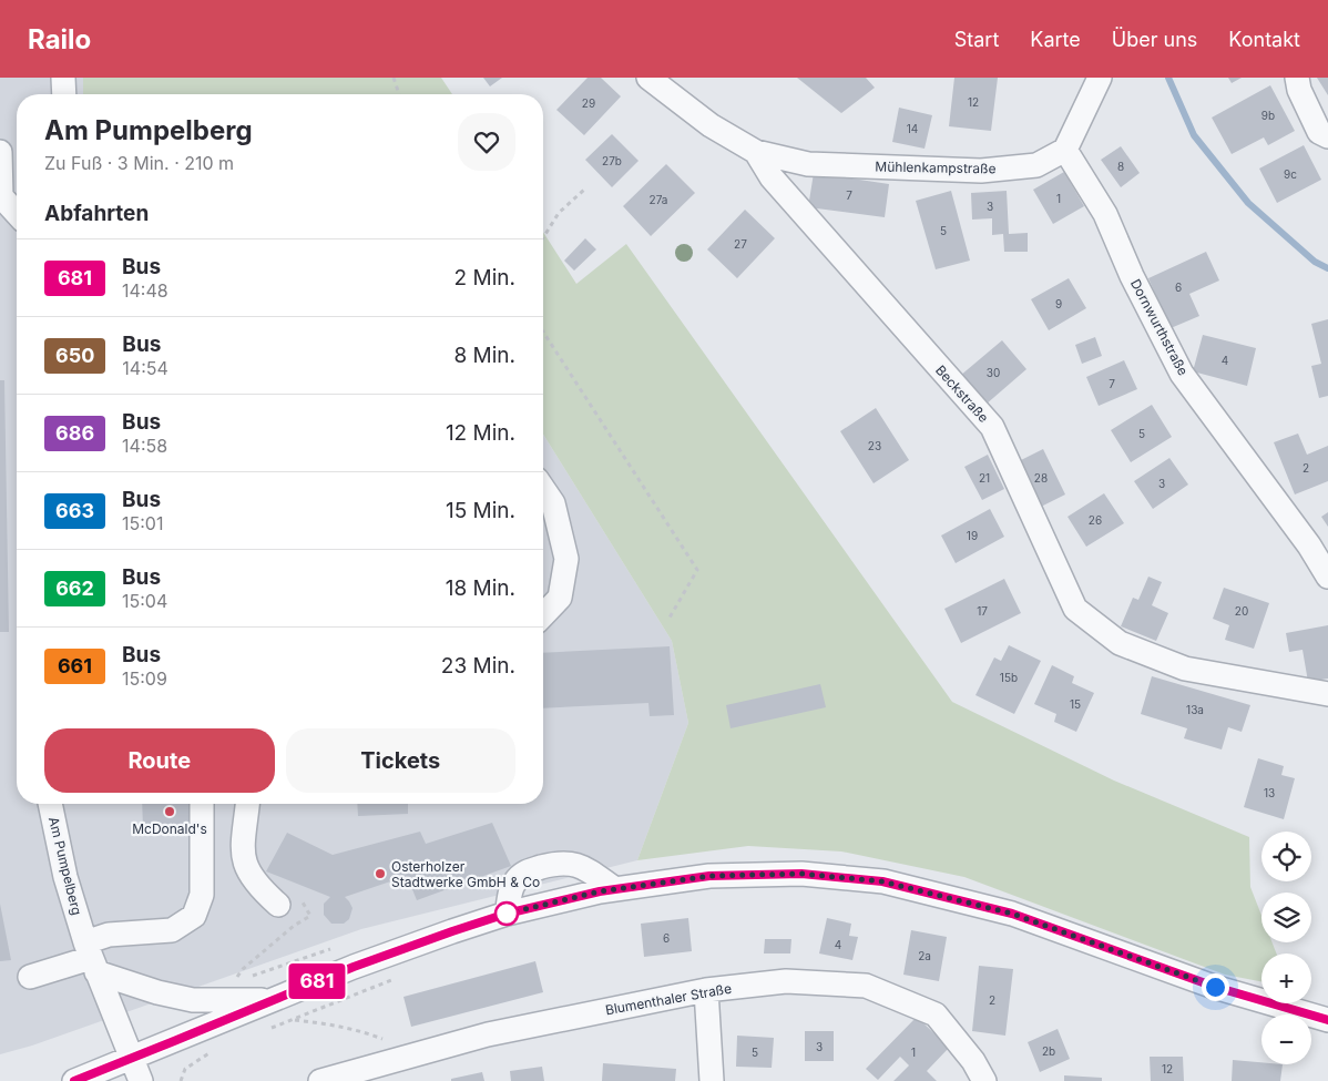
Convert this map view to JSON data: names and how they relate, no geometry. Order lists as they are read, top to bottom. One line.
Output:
{"streets":{"street":["Mühlenkampstraße","Dornwurthstraße","Beckstraße","Am Pumpelberg","Blumenthaler Straße"]},"crossings":[["Mühlenkampstraße","Dornwurthstraße"],["Mühlenkampstraße","Beckstraße"]],"places":["McDonald's","Osterholzer Stadtwerke GmbH & Co"],"lines":["bus line 681"],"house_numbers":["12","29","9b","14","27b","8","9c","7","1","27a","3","5","27","6","9","4","30","7","5","23","2","21","28","3","26","19","17","20","15b","15","13a","13","6","4","2a","2","3","2b","5","1","12"],"page":{"header":"Railo","nav":["Start","Karte","Über uns","Kontakt"],"on_map":"681","heading":[["Am Pumpelberg","Zu Fuß · 3 Min. · 210 m"],"Abfahrten"],"list":[{"mark":"681","name":"Bus","note":"14:48","value":"2 Min."},{"mark":"650","name":"Bus","note":"14:54","value":"8 Min."},{"mark":"686","name":"Bus","note":"14:58","value":"12 Min."},{"mark":"663","name":"Bus","note":"15:01","value":"15 Min."},{"mark":"662","name":"Bus","note":"15:04","value":"18 Min."},{"mark":"661","name":"Bus","note":"15:09","value":"23 Min."}],"buttons":["Route","Tickets"],"map_buttons":["+","−"]}}
